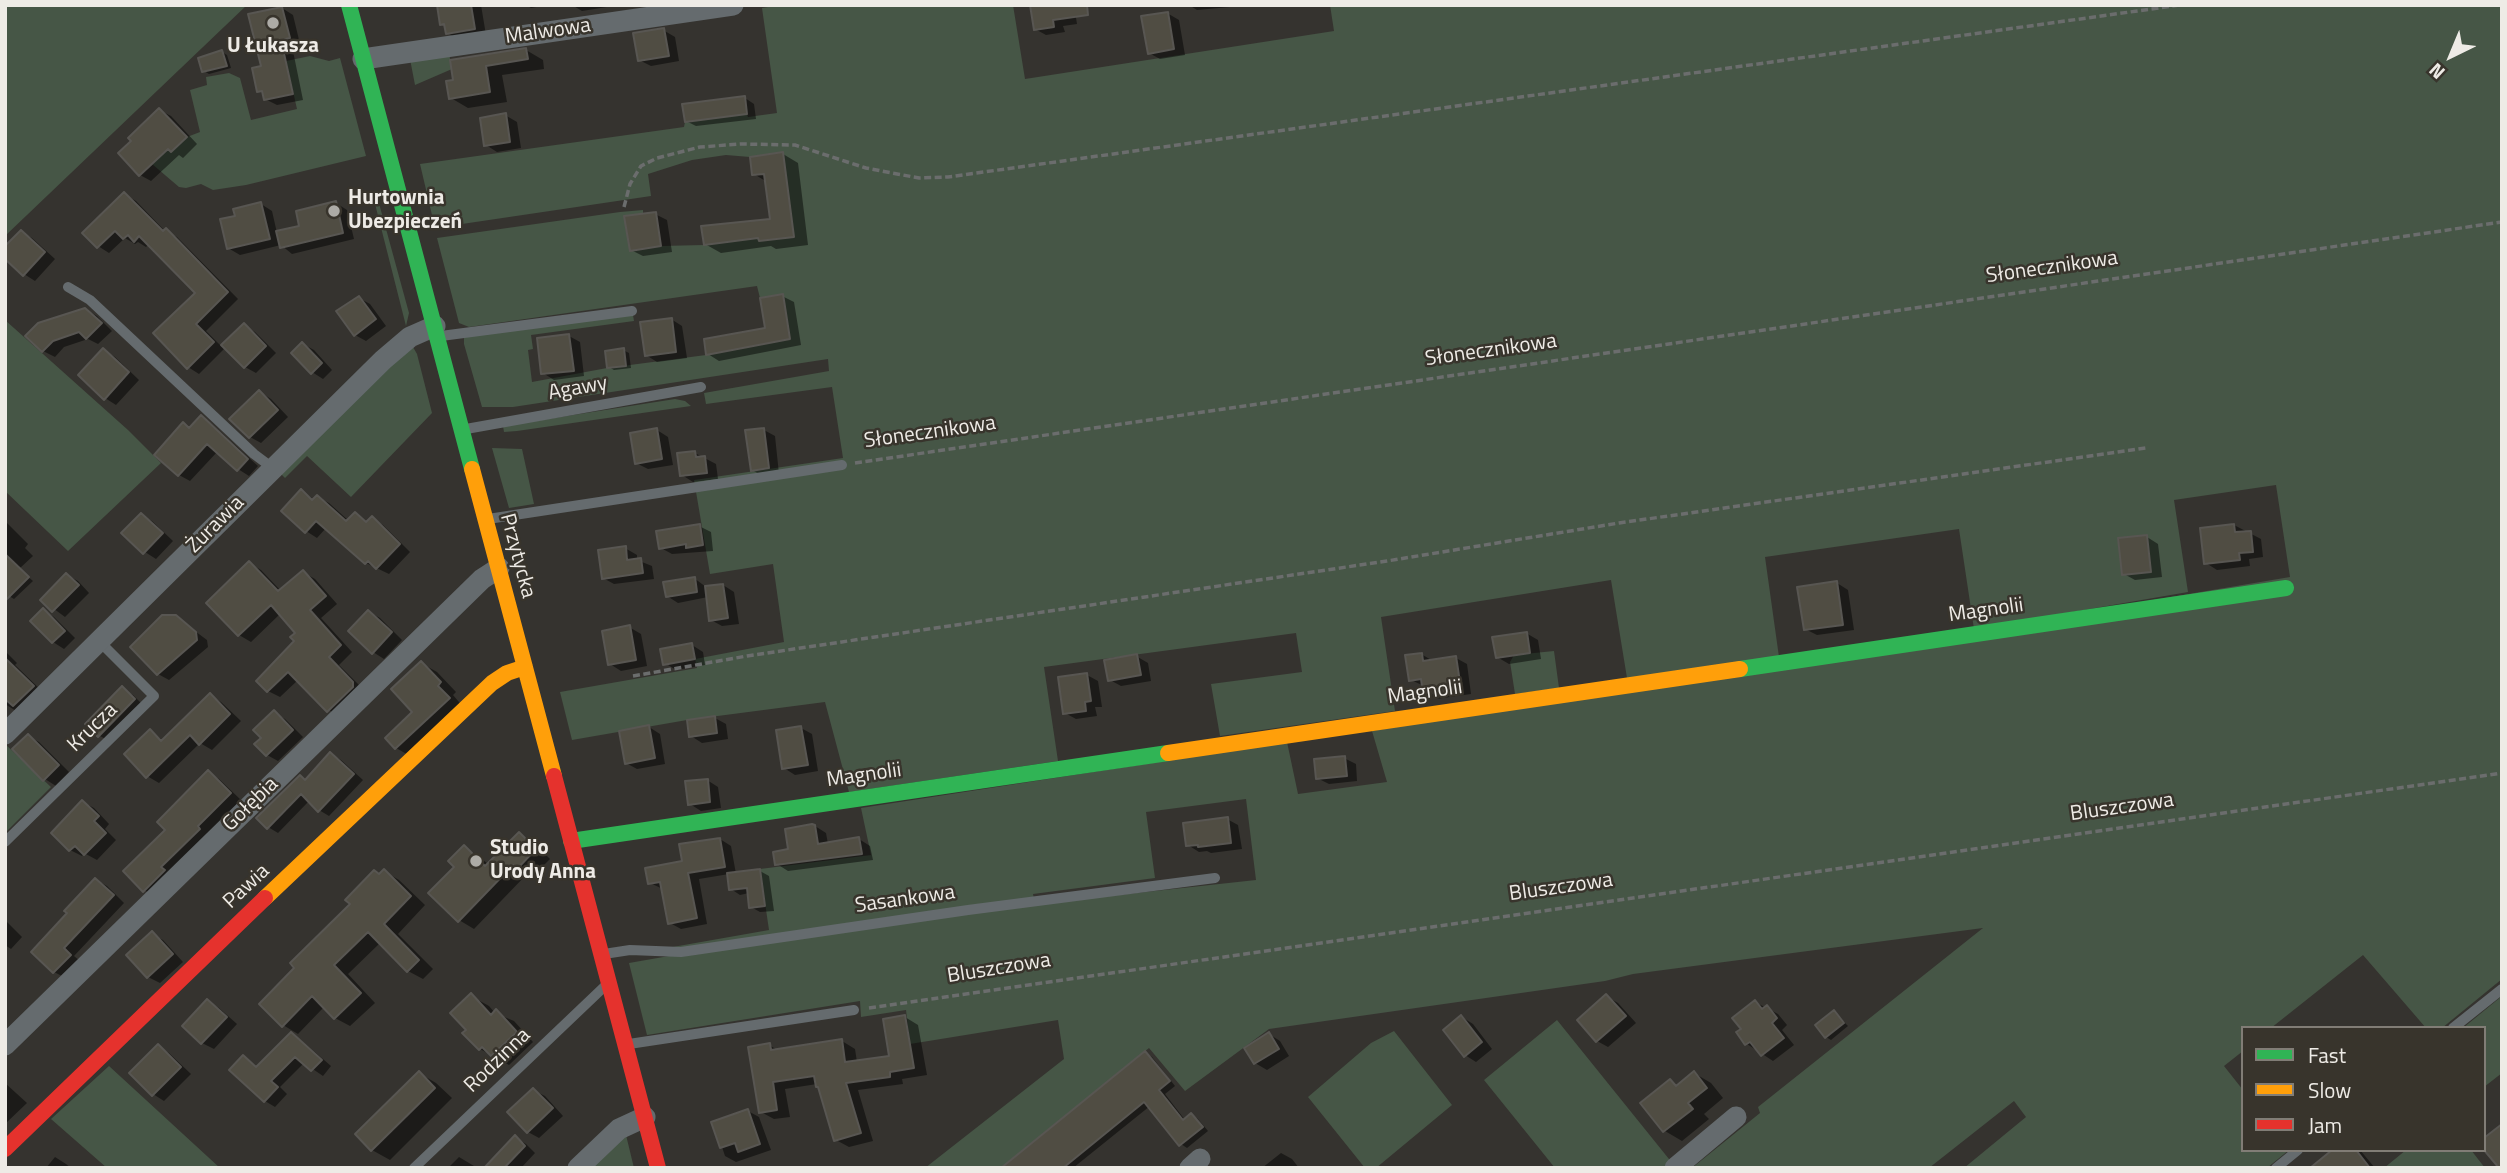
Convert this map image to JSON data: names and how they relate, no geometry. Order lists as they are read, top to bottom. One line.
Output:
{"streets":{"street":["Malwowa","Żurawia","Przytycka","Magnolii","Gołębia","Pawia"],"lane":["Słonecznikowa","Agawy","Krucza","Sasankowa","Rodzinna"],"path":["Bluszczowa"]},"crossings":[["Malwowa","Przytycka"],["Słonecznikowa","Przytycka"],["Agawy","Przytycka"],["Żurawia","Przytycka"],["Żurawia","Krucza"],["Przytycka","Magnolii"],["Przytycka","Gołębia"],["Przytycka","Pawia"],["Przytycka","Sasankowa"],["Przytycka","Rodzinna"]],"places":["U Łukasza","Hurtownia Ubezpieczeń","Studio Urody Anna"],"legend":["Fast","Slow","Jam"],"north":"bottom left"}
